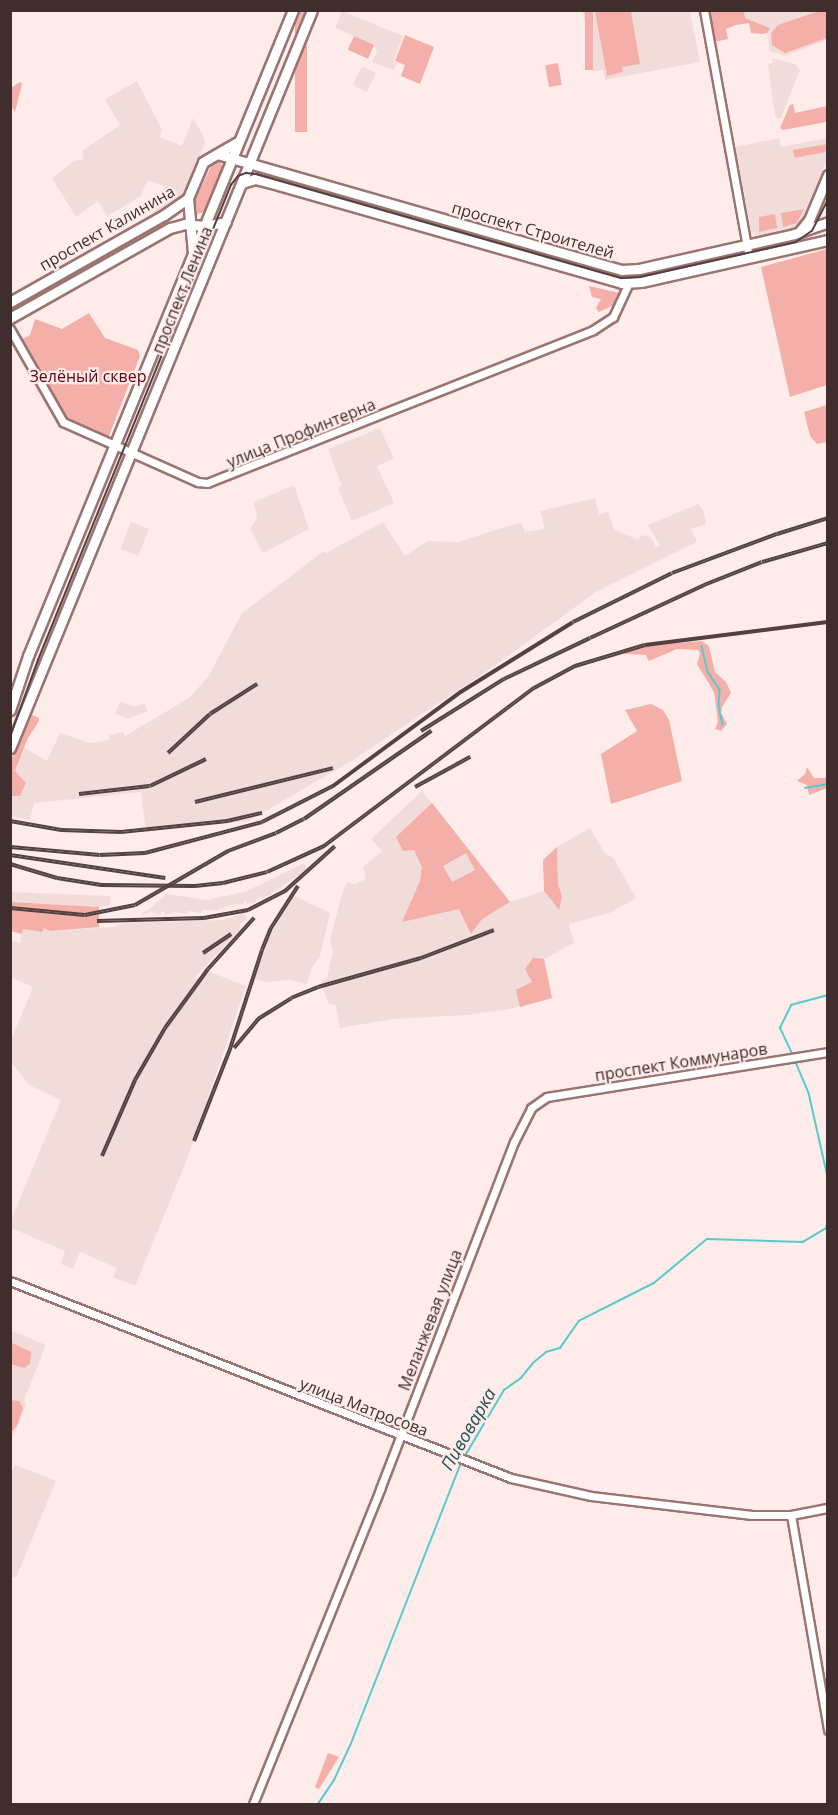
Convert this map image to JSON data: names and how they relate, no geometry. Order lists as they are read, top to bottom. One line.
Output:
{"streets":{"main road":["проспект Калинина","проспект Строителей","проспект Ленина"],"street":["улица Профинтерна","проспект Коммунаров","Меланжевая улица","улица Матросова"]},"crossings":[["проспект Калинина","проспект Ленина"],["проспект Строителей","проспект Ленина"],["проспект Строителей","улица Профинтерна"],["проспект Ленина","улица Профинтерна"],["проспект Коммунаров","Меланжевая улица"],["Меланжевая улица","улица Матросова"]],"water":["Пивоварка"],"parks":["Зелёный сквер"]}
